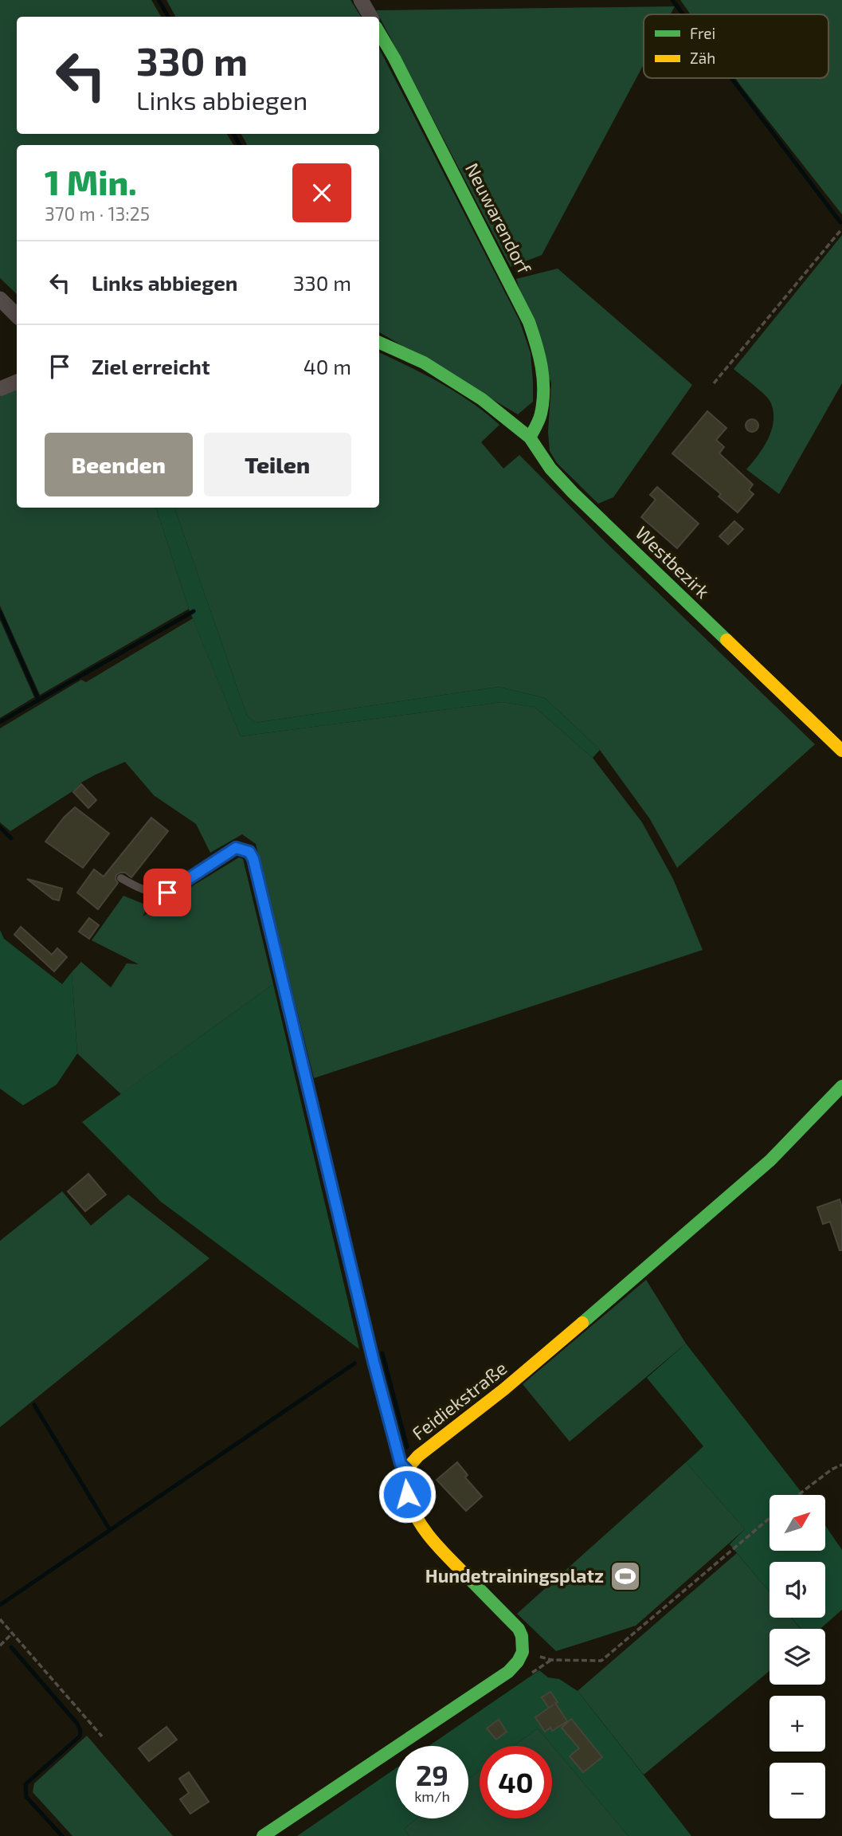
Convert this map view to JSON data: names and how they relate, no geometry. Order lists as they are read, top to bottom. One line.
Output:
{"streets":{"street":["Neuwarendorf","Westbezirk","Feidiekstraße"]},"crossings":[["Neuwarendorf","Westbezirk"]],"places":{"sports":["Hundetrainingsplatz"]},"legend":["Frei","Zäh"],"north":"top right","page":{"turn":["330 m","Links abbiegen"],"heading":["1 Min.","370 m · 13:25"],"list":[{"name":"Links abbiegen","value":"330 m"},{"name":"Ziel erreicht","value":"40 m"}],"buttons":["Beenden","Teilen"],"map_buttons":["+","−"],"speed":"29 km/h","limit":"40"}}
